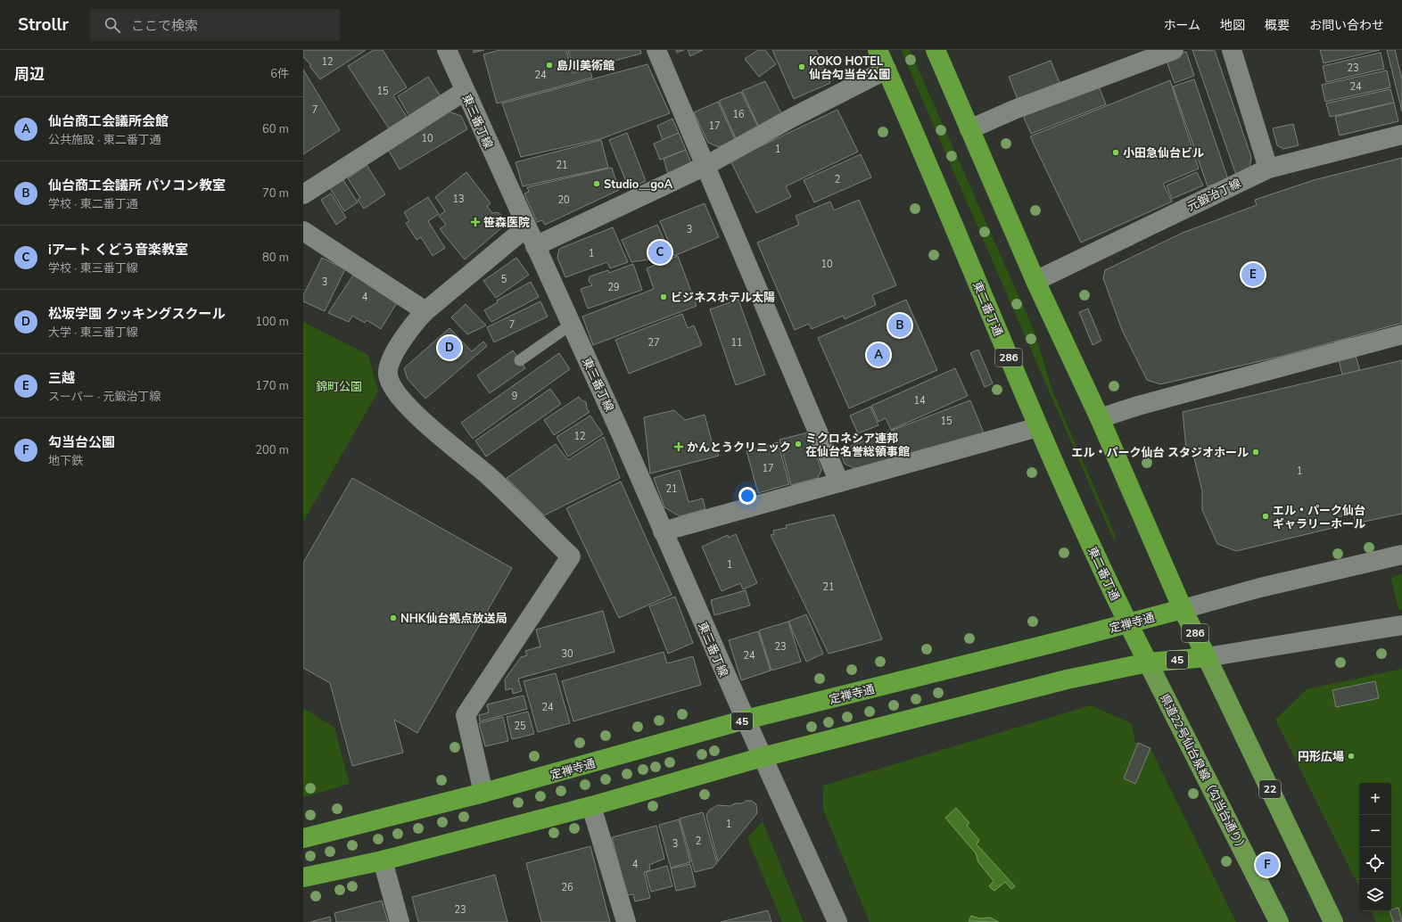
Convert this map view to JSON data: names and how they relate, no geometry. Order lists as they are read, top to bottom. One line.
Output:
{"streets":{"highway":["東二番丁通","286","定禅寺通","45"],"main road":["県道22号仙台泉線（勾当台通り）","22"],"street":["東三番丁線","元鍛治丁線"]},"crossings":[["東三番丁線","定禅寺通"],["東三番丁線","45"],["元鍛治丁線","286"],["東二番丁通","定禅寺通"],["東二番丁通","45"],["東二番丁通","県道22号仙台泉線（勾当台通り）"],["286","定禅寺通"],["286","45"],["286","22"],["45","県道22号仙台泉線（勾当台通り）"],["45","22"]],"parks":["錦町公園"],"places":{"other":["島川美術館","KOKO HOTEL 仙台勾当台公園","小田急仙台ビル","Studio＿goA","ビジネスホテル太陽","ミクロネシア連邦 在仙台名誉総領事館","エル・パーク仙台 スタジオホール","エル・パーク仙台 ギャラリーホール","NHK仙台拠点放送局","円形広場"],"health":["笹森医院","かんとうクリニック"]},"house_numbers":["12","23","24","24","15","7","16","17","10","1","21","2","13","20","3","1","10","5","3","29","4","7","27","11","9","14","15","12","17","1","21","1","21","23","30","24","24","25","1","2","3","4","26","23"],"page":{"header":"Strollr","search":"ここで検索","nav":["ホーム","地図","概要","お問い合わせ"],"heading":["周辺","6件"],"list":[{"mark":"A","name":"仙台商工会議所会館","note":"公共施設 · 東二番丁通","value":"60 m"},{"mark":"B","name":"仙台商工会議所 パソコン教室","note":"学校 · 東二番丁通","value":"70 m"},{"mark":"C","name":"iアート くどう音楽教室","note":"学校 · 東三番丁線","value":"80 m"},{"mark":"D","name":"松坂学園 クッキングスクール","note":"大学 · 東三番丁線","value":"100 m"},{"mark":"E","name":"三越","note":"スーパー · 元鍛治丁線","value":"170 m"},{"mark":"F","name":"勾当台公園","note":"地下鉄","value":"200 m"}],"pins":["C","E","B","D","A","F"],"map_buttons":["+","−"]}}
